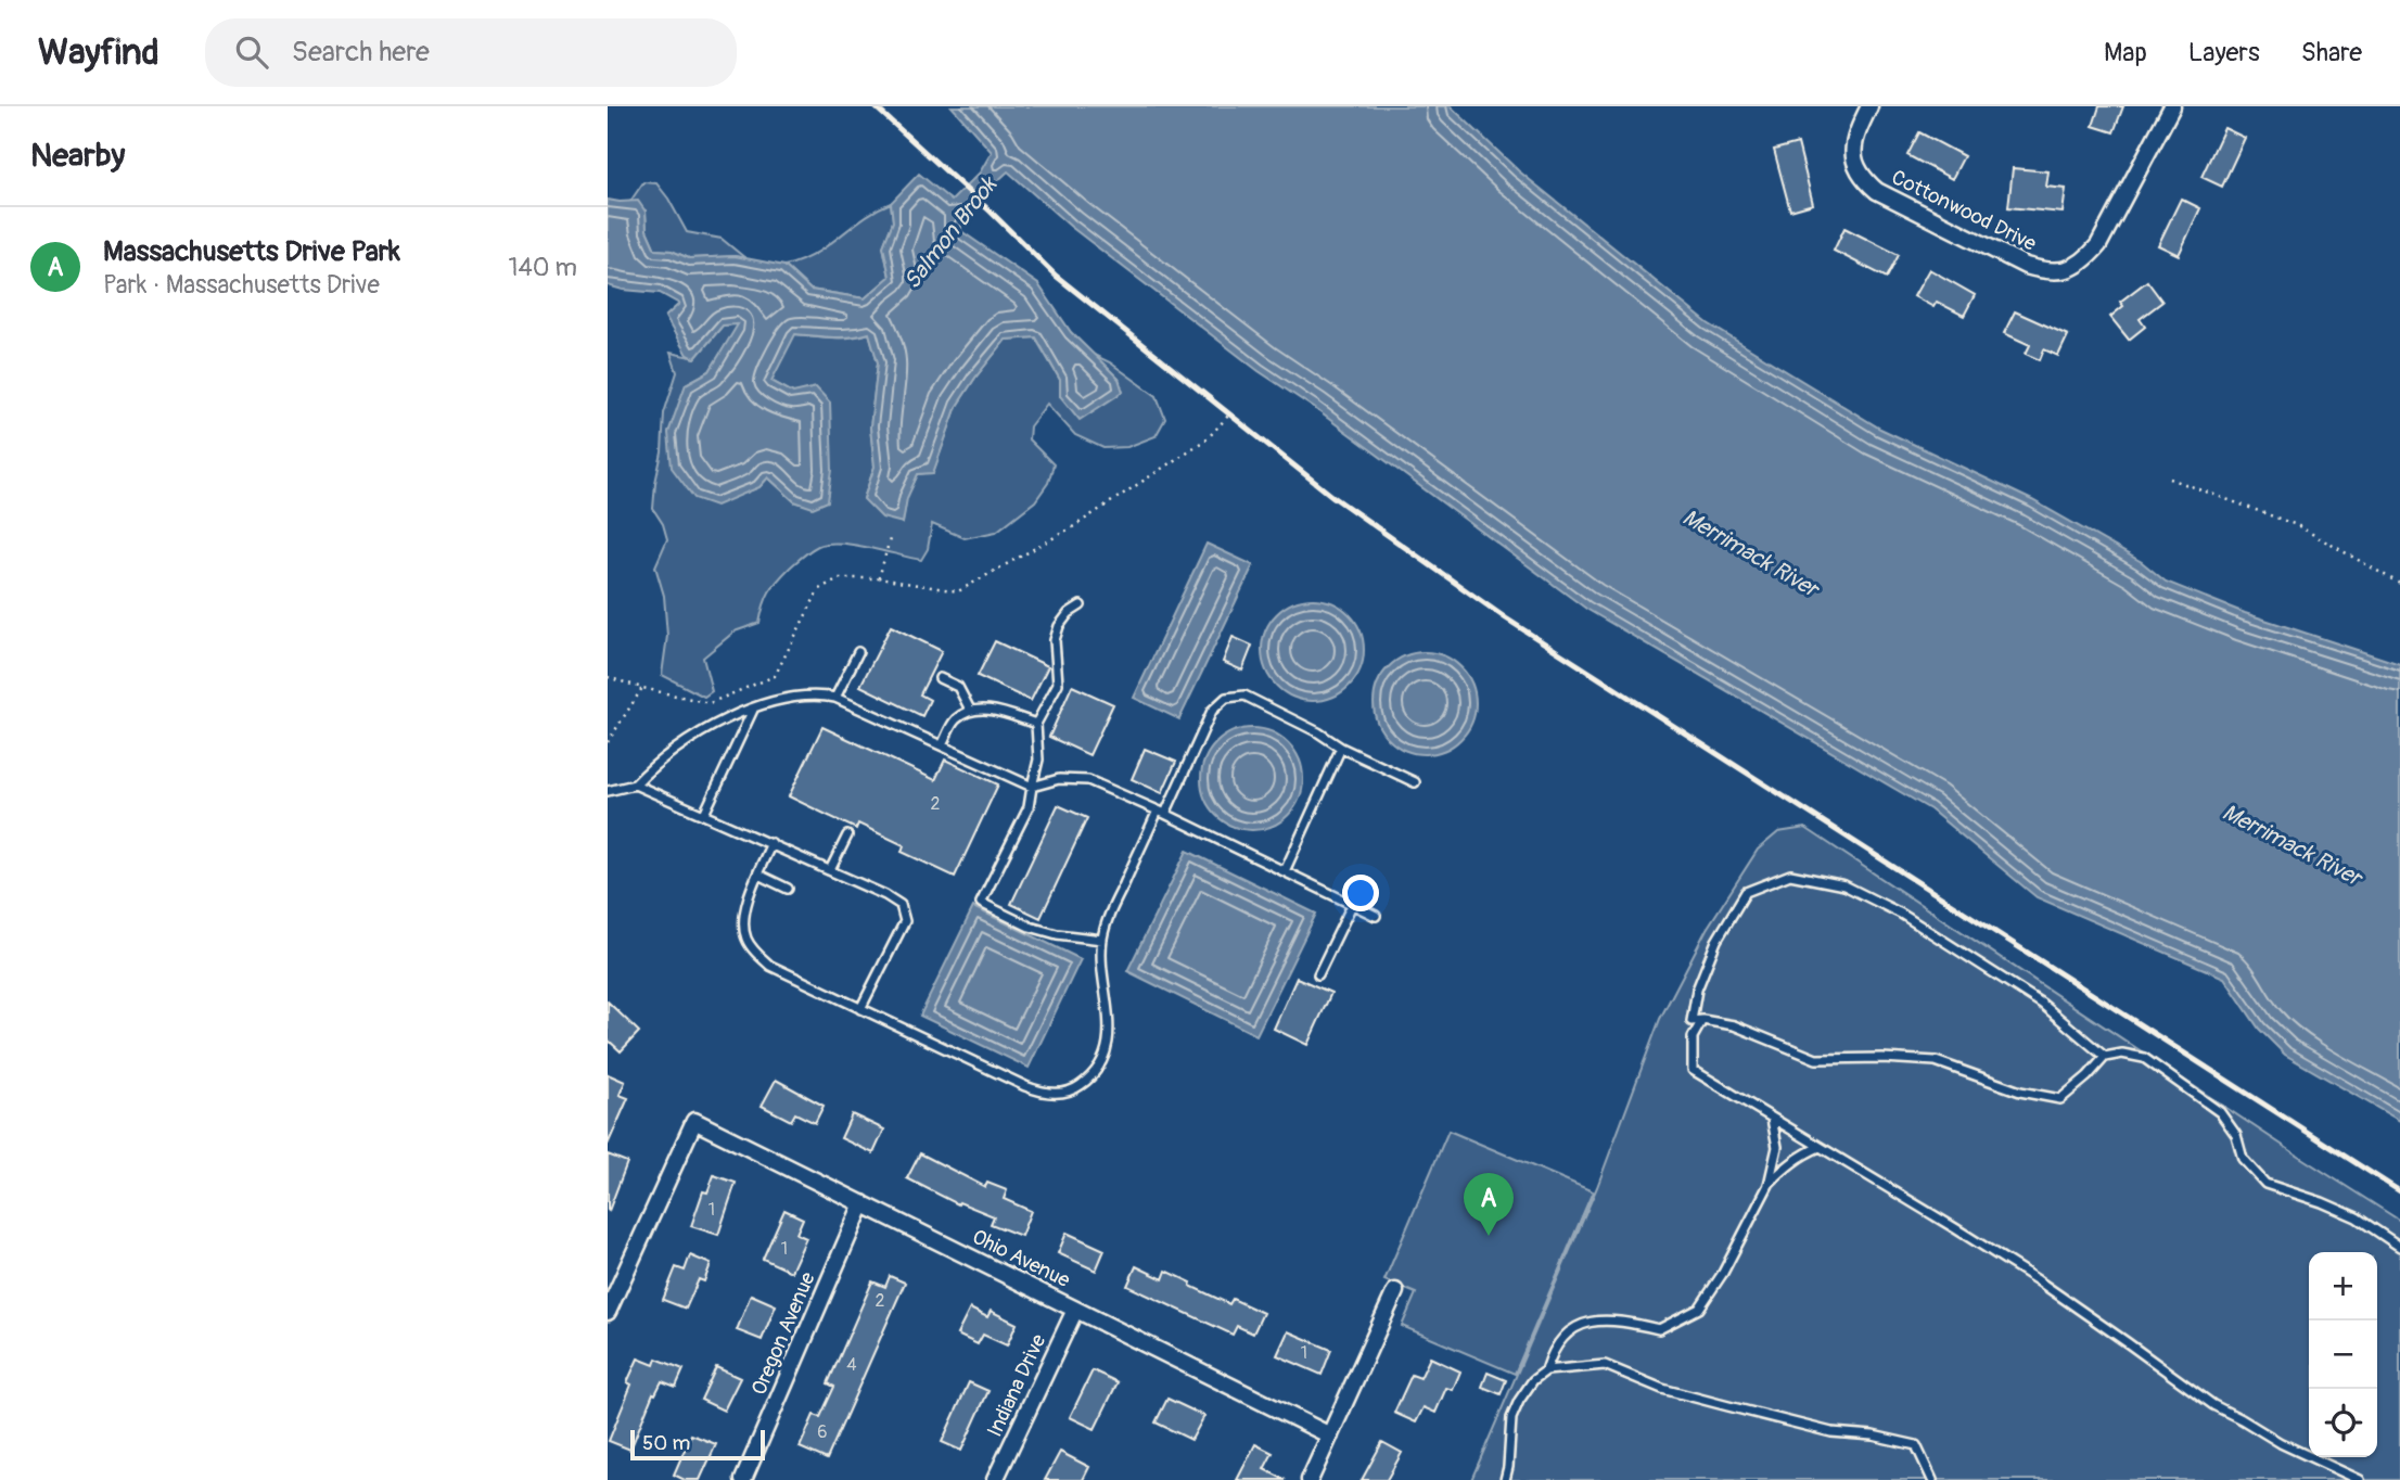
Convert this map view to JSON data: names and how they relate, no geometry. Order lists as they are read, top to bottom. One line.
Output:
{"streets":{"street":["Cottonwood Drive","Ohio Avenue","Oregon Avenue","Indiana Drive"]},"crossings":[["Ohio Avenue","Oregon Avenue"],["Ohio Avenue","Indiana Drive"]],"water":["Salmon Brook","Merrimack River"],"house_numbers":["2","1","1","2","1","4","6"],"scale_bar":"50 m","page":{"header":"Wayfind","search":"Search here","nav":["Map","Layers","Share"],"heading":"Nearby","list":[{"mark":"A","name":"Massachusetts Drive Park","note":"Park · Massachusetts Drive","value":"140 m"}],"pins":"A","map_buttons":["+","−"],"scale":"50 m"}}
